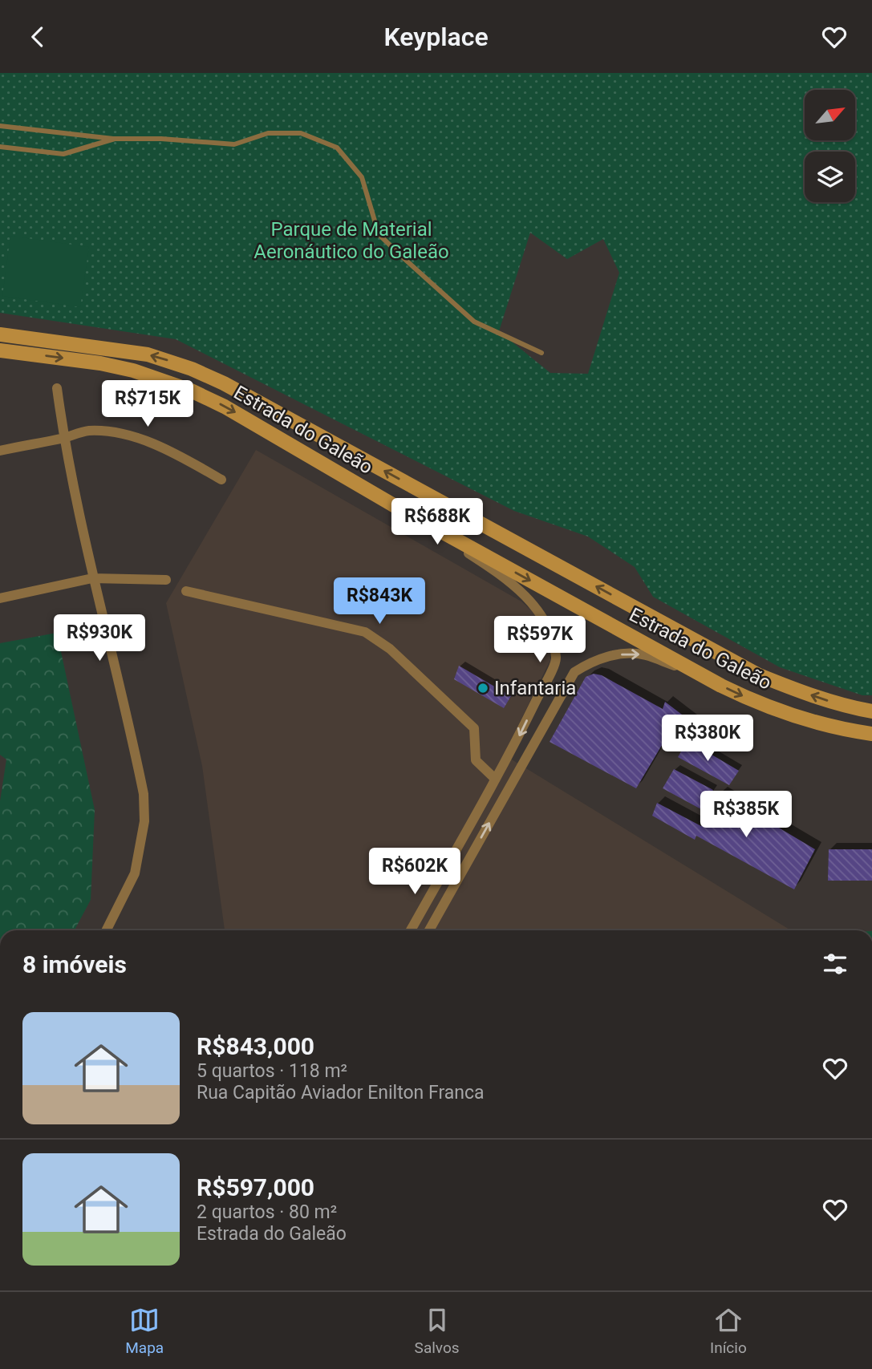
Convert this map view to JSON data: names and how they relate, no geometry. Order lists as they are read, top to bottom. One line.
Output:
{"streets":{"main road":["Estrada do Galeão"]},"parks":["Parque de Material Aeronáutico do Galeão"],"places":["Infantaria"],"north":"top right","page":{"header":"Keyplace","price":["R$715K","R$688K","R$843K","R$930K","R$597K","R$380K","R$385K","R$602K"],"heading":"8 imóveis","list":[{"name":"R$843,000","note":"5 quartos · 118 m² · Rua Capitão Aviador Enilton Franca"},{"name":"R$597,000","note":"2 quartos · 80 m² · Estrada do Galeão"}],"tabs":["Mapa","Salvos","Início"]}}
